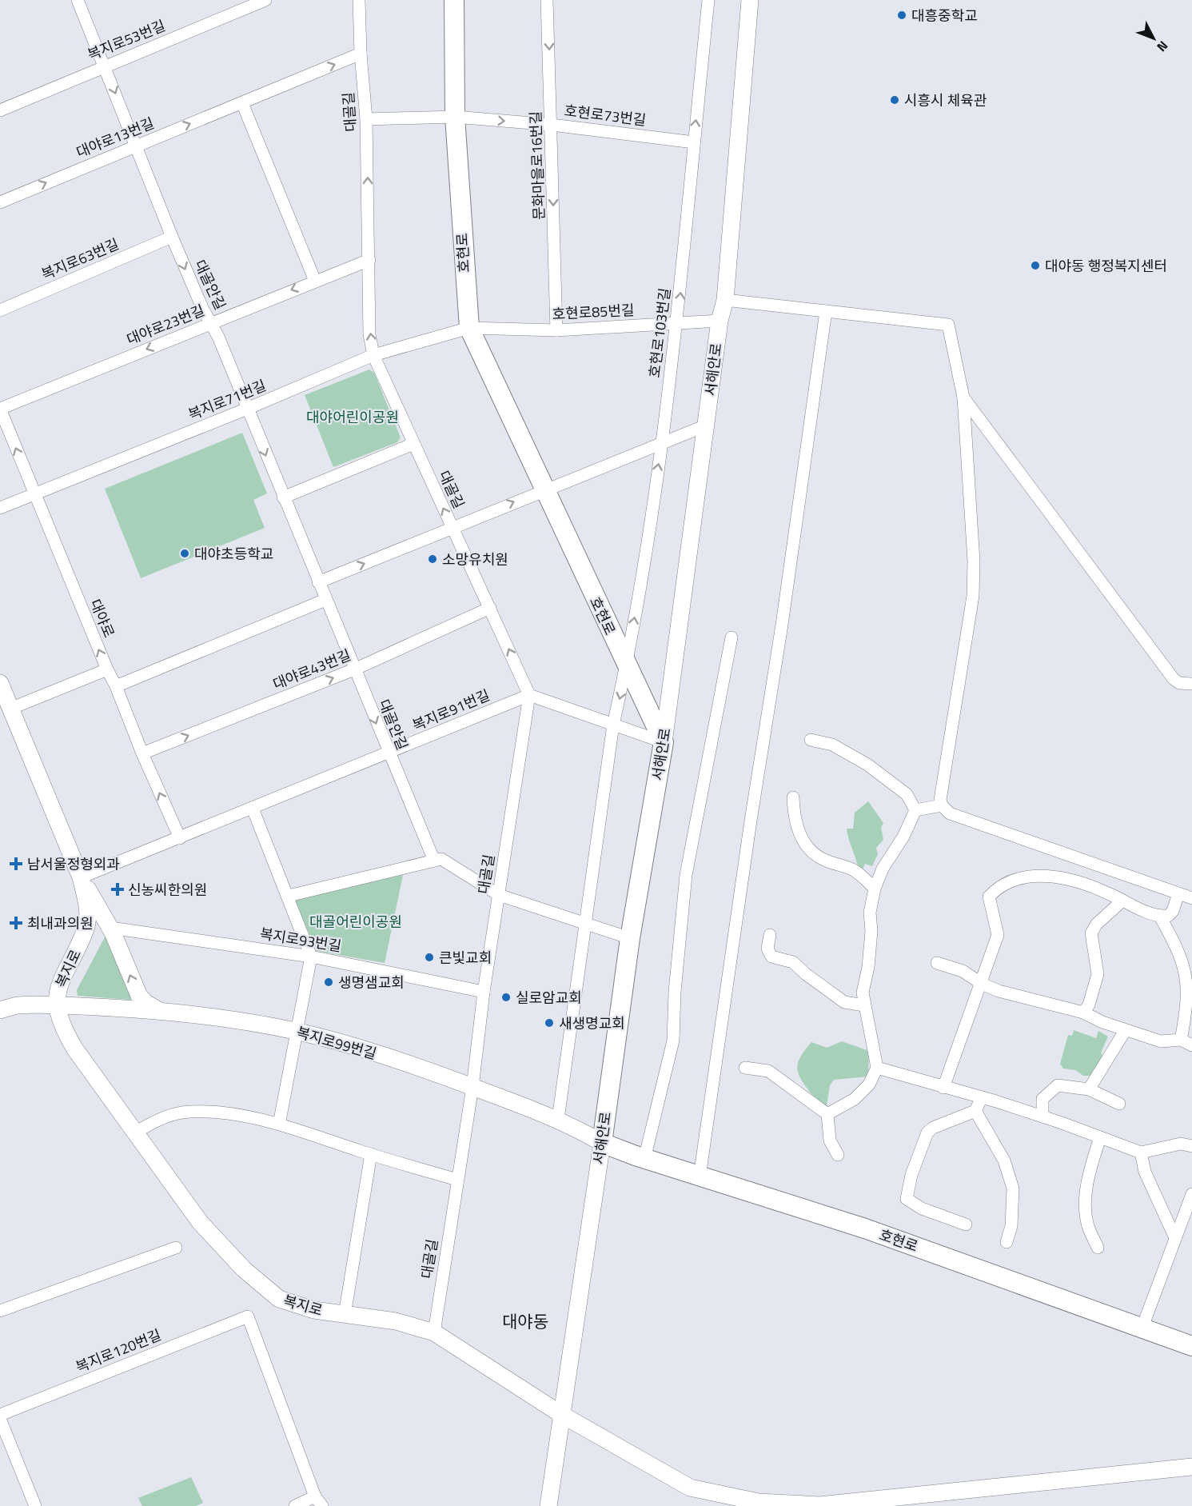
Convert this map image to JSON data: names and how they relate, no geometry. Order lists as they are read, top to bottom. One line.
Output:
{"streets":{"main road":["호현로","서해안로"],"street":["복지로53번길","대골길","호현로73번길","대야로13번길","문화마을로16번길","복지로63번길","대골안길","호현로85번길","대야로23번길","호현로103번길","복지로71번길","대야로","대야로43번길","복지로91번길","복지로93번길","복지로","복지로99번길","복지로120번길"]},"crossings":[["복지로53번길","대골안길"],["대골길","호현로73번길"],["대골길","대야로13번길"],["대골길","대야로23번길"],["대골길","복지로71번길"],["대골길","대야로43번길"],["대골길","복지로91번길"],["대골길","복지로93번길"],["대골길","복지로"],["대골길","복지로99번길"],["호현로73번길","문화마을로16번길"],["호현로73번길","호현로"],["호현로73번길","호현로103번길"],["대야로13번길","대골안길"],["문화마을로16번길","호현로85번길"],["호현로","호현로85번길"],["호현로","호현로103번길"],["호현로","서해안로"],["호현로","복지로71번길"],["호현로","복지로99번길"],["복지로63번길","대골안길"],["대골안길","대야로23번길"],["대골안길","복지로71번길"],["대골안길","대야로43번길"],["대골안길","복지로91번길"],["호현로85번길","호현로103번길"],["호현로85번길","서해안로"],["호현로85번길","복지로71번길"],["대야로23번길","대야로"],["호현로103번길","복지로99번길"],["서해안로","복지로"],["서해안로","복지로99번길"],["복지로71번길","대야로"],["대야로","대야로43번길"],["대야로","복지로91번길"],["복지로91번길","복지로"],["복지로","복지로99번길"]],"one_way":["대야로13번길","문화마을로16번길","대골안길","대야로23번길","호현로103번길","대야로"],"districts":["대야동"],"parks":["대야어린이공원","대골어린이공원"],"places":{"other":["대흥중학교","시흥시 체육관","대야동 행정복지센터","대야초등학교","소망유치원","큰빛교회","생명샘교회","실로암교회","새생명교회"],"health":["남서울정형외과","신농씨한의원","최내과의원"]},"north":"bottom right"}
